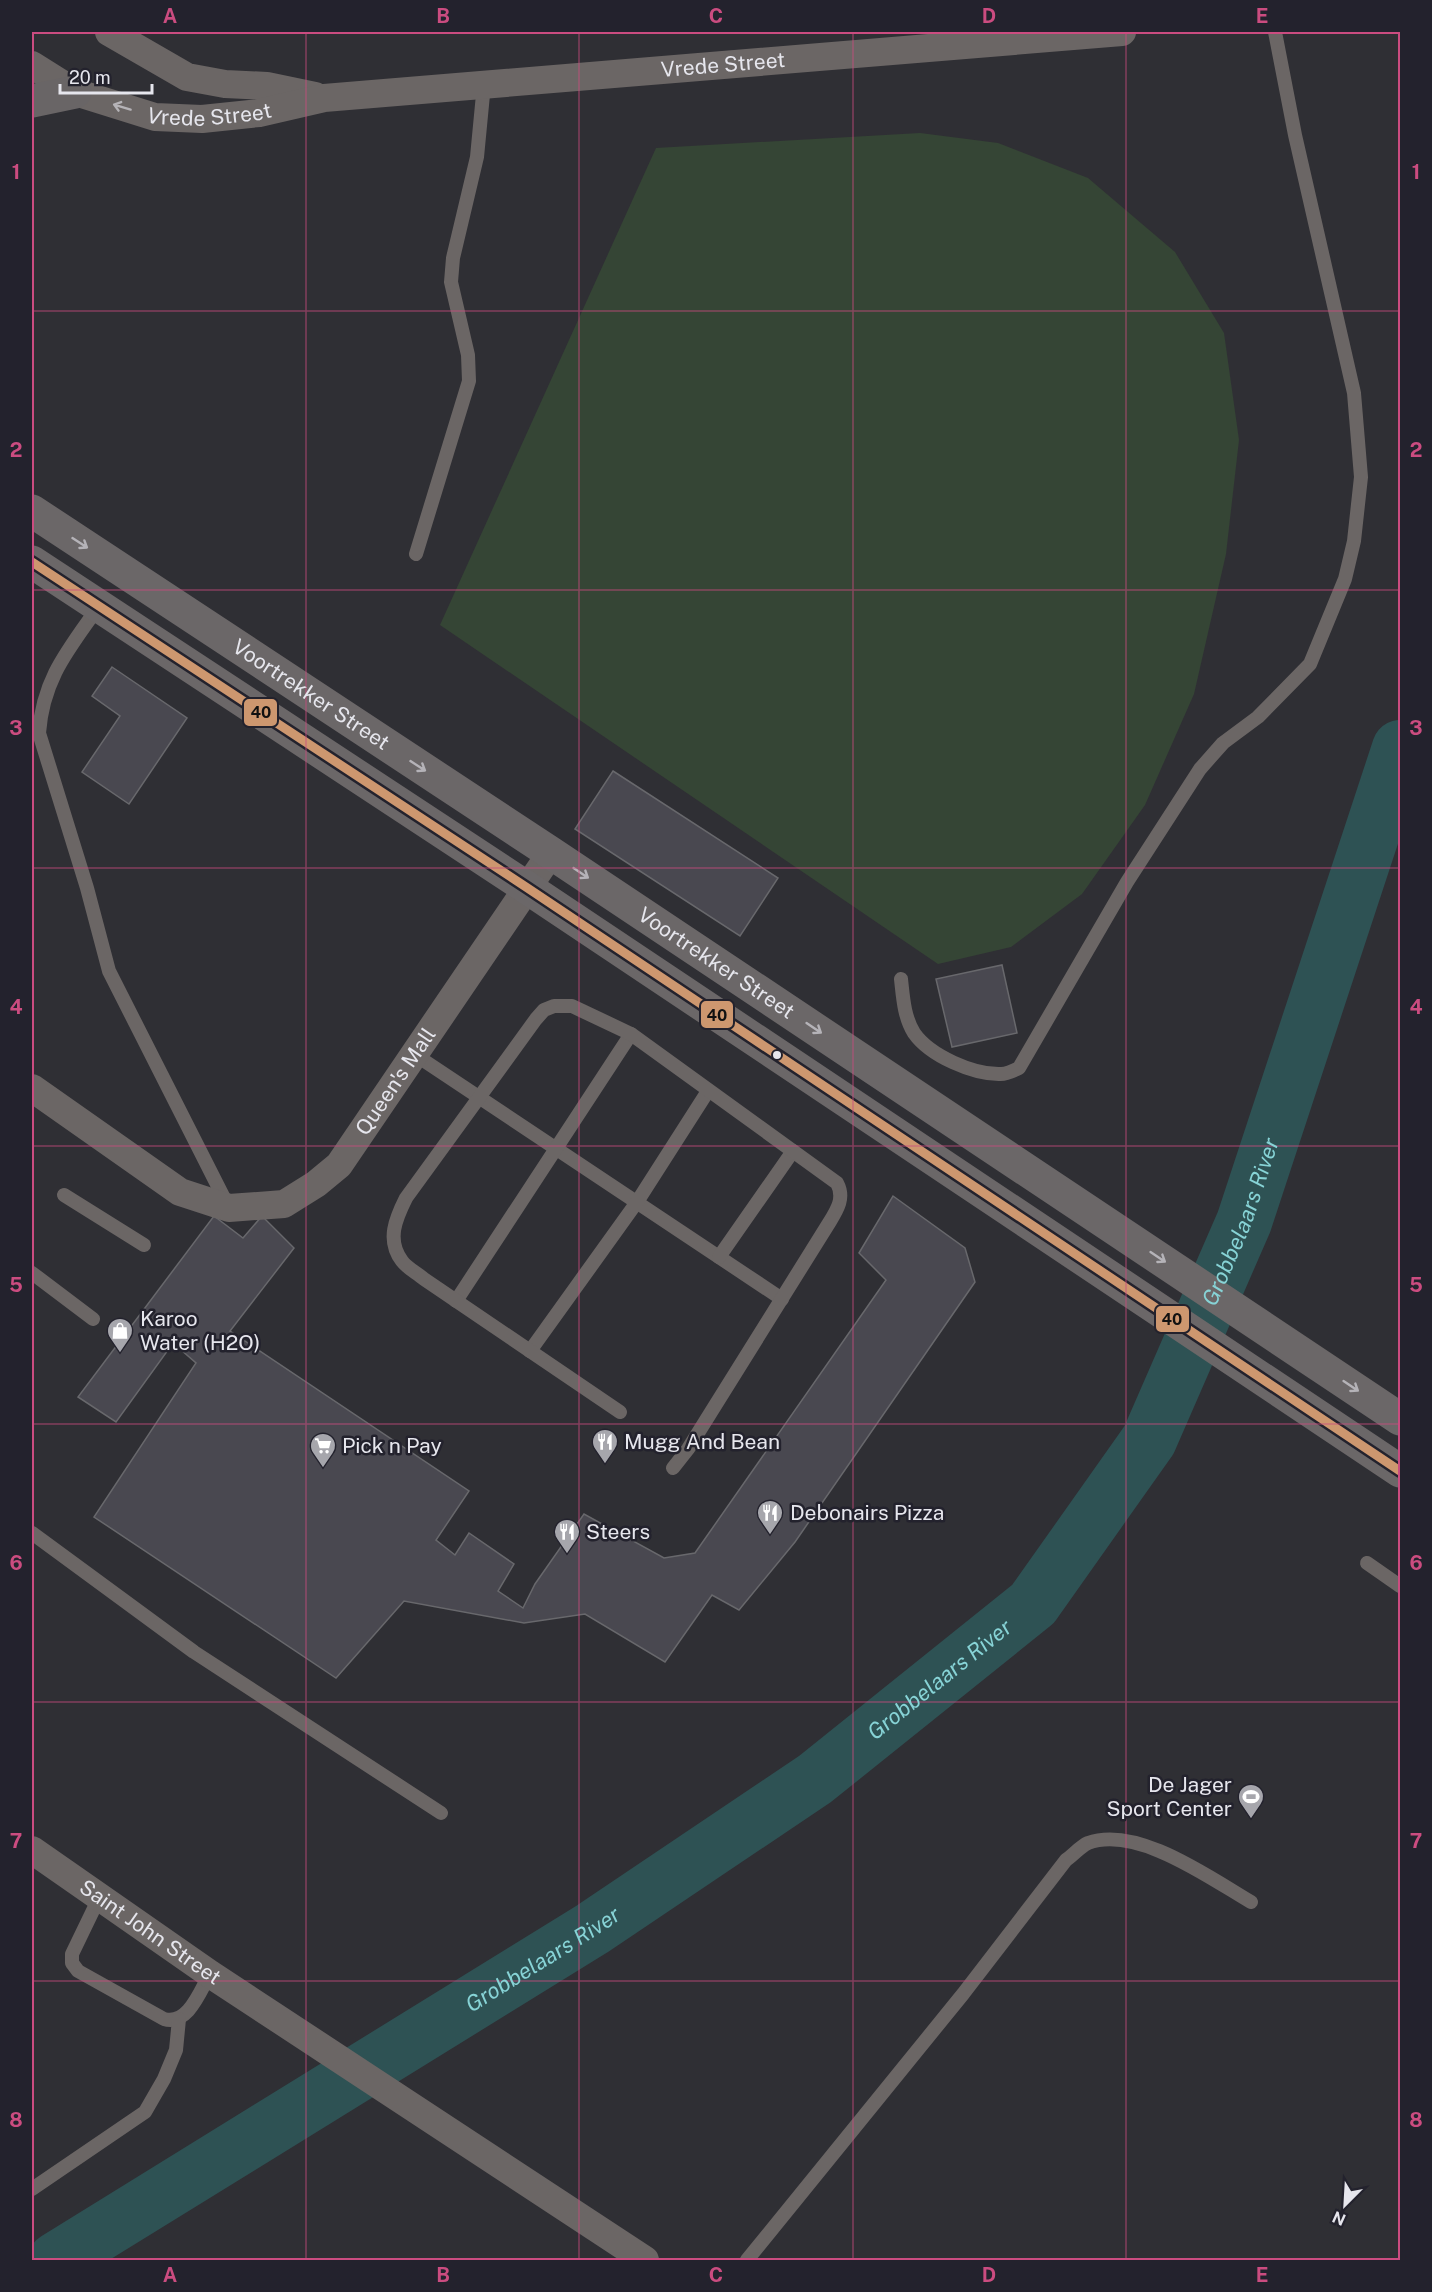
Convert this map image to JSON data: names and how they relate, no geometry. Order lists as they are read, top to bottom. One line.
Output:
{"streets":{"main road":["Voortrekker Street"],"street":["Vrede Street","Queen's Mall","Saint John Street"]},"crossings":[["Voortrekker Street","Queen's Mall"]],"water":["Grobbelaars River"],"places":{"shop":["Karoo Water (H2O)"],"restaurant":["Mugg And Bean","Debonairs Pizza","Steers"],"supermarket":["Pick n Pay"],"sports":["De Jager Sport Center"]},"lines":["transit line 40"],"scale_bar":"20 m","north":"bottom left","grid":{"columns":["A","B","C","D","E"],"rows":["1","2","3","4","5","6","7","8"]}}
